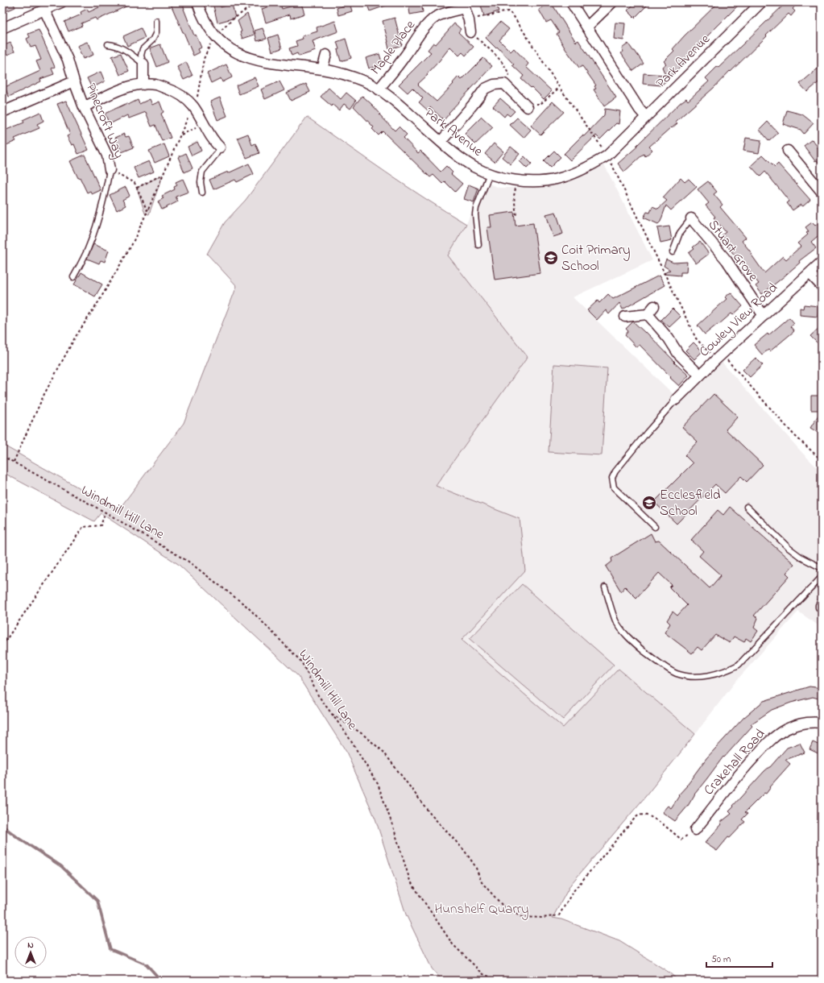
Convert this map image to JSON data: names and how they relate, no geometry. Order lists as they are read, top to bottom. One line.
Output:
{"streets":{"street":["Maple Place","Park Avenue","Pinecroft Way","Stuart Grove","Cowley View Road","Crakehall Road"],"path":["Windmill Hill Lane"]},"crossings":[["Maple Place","Park Avenue"],["Stuart Grove","Cowley View Road"]],"parks":["Hunshelf Quarry"],"places":{"school or university":["Coit Primary School","Ecclesfield School"]},"scale_bar":"50 m","north":"top"}
